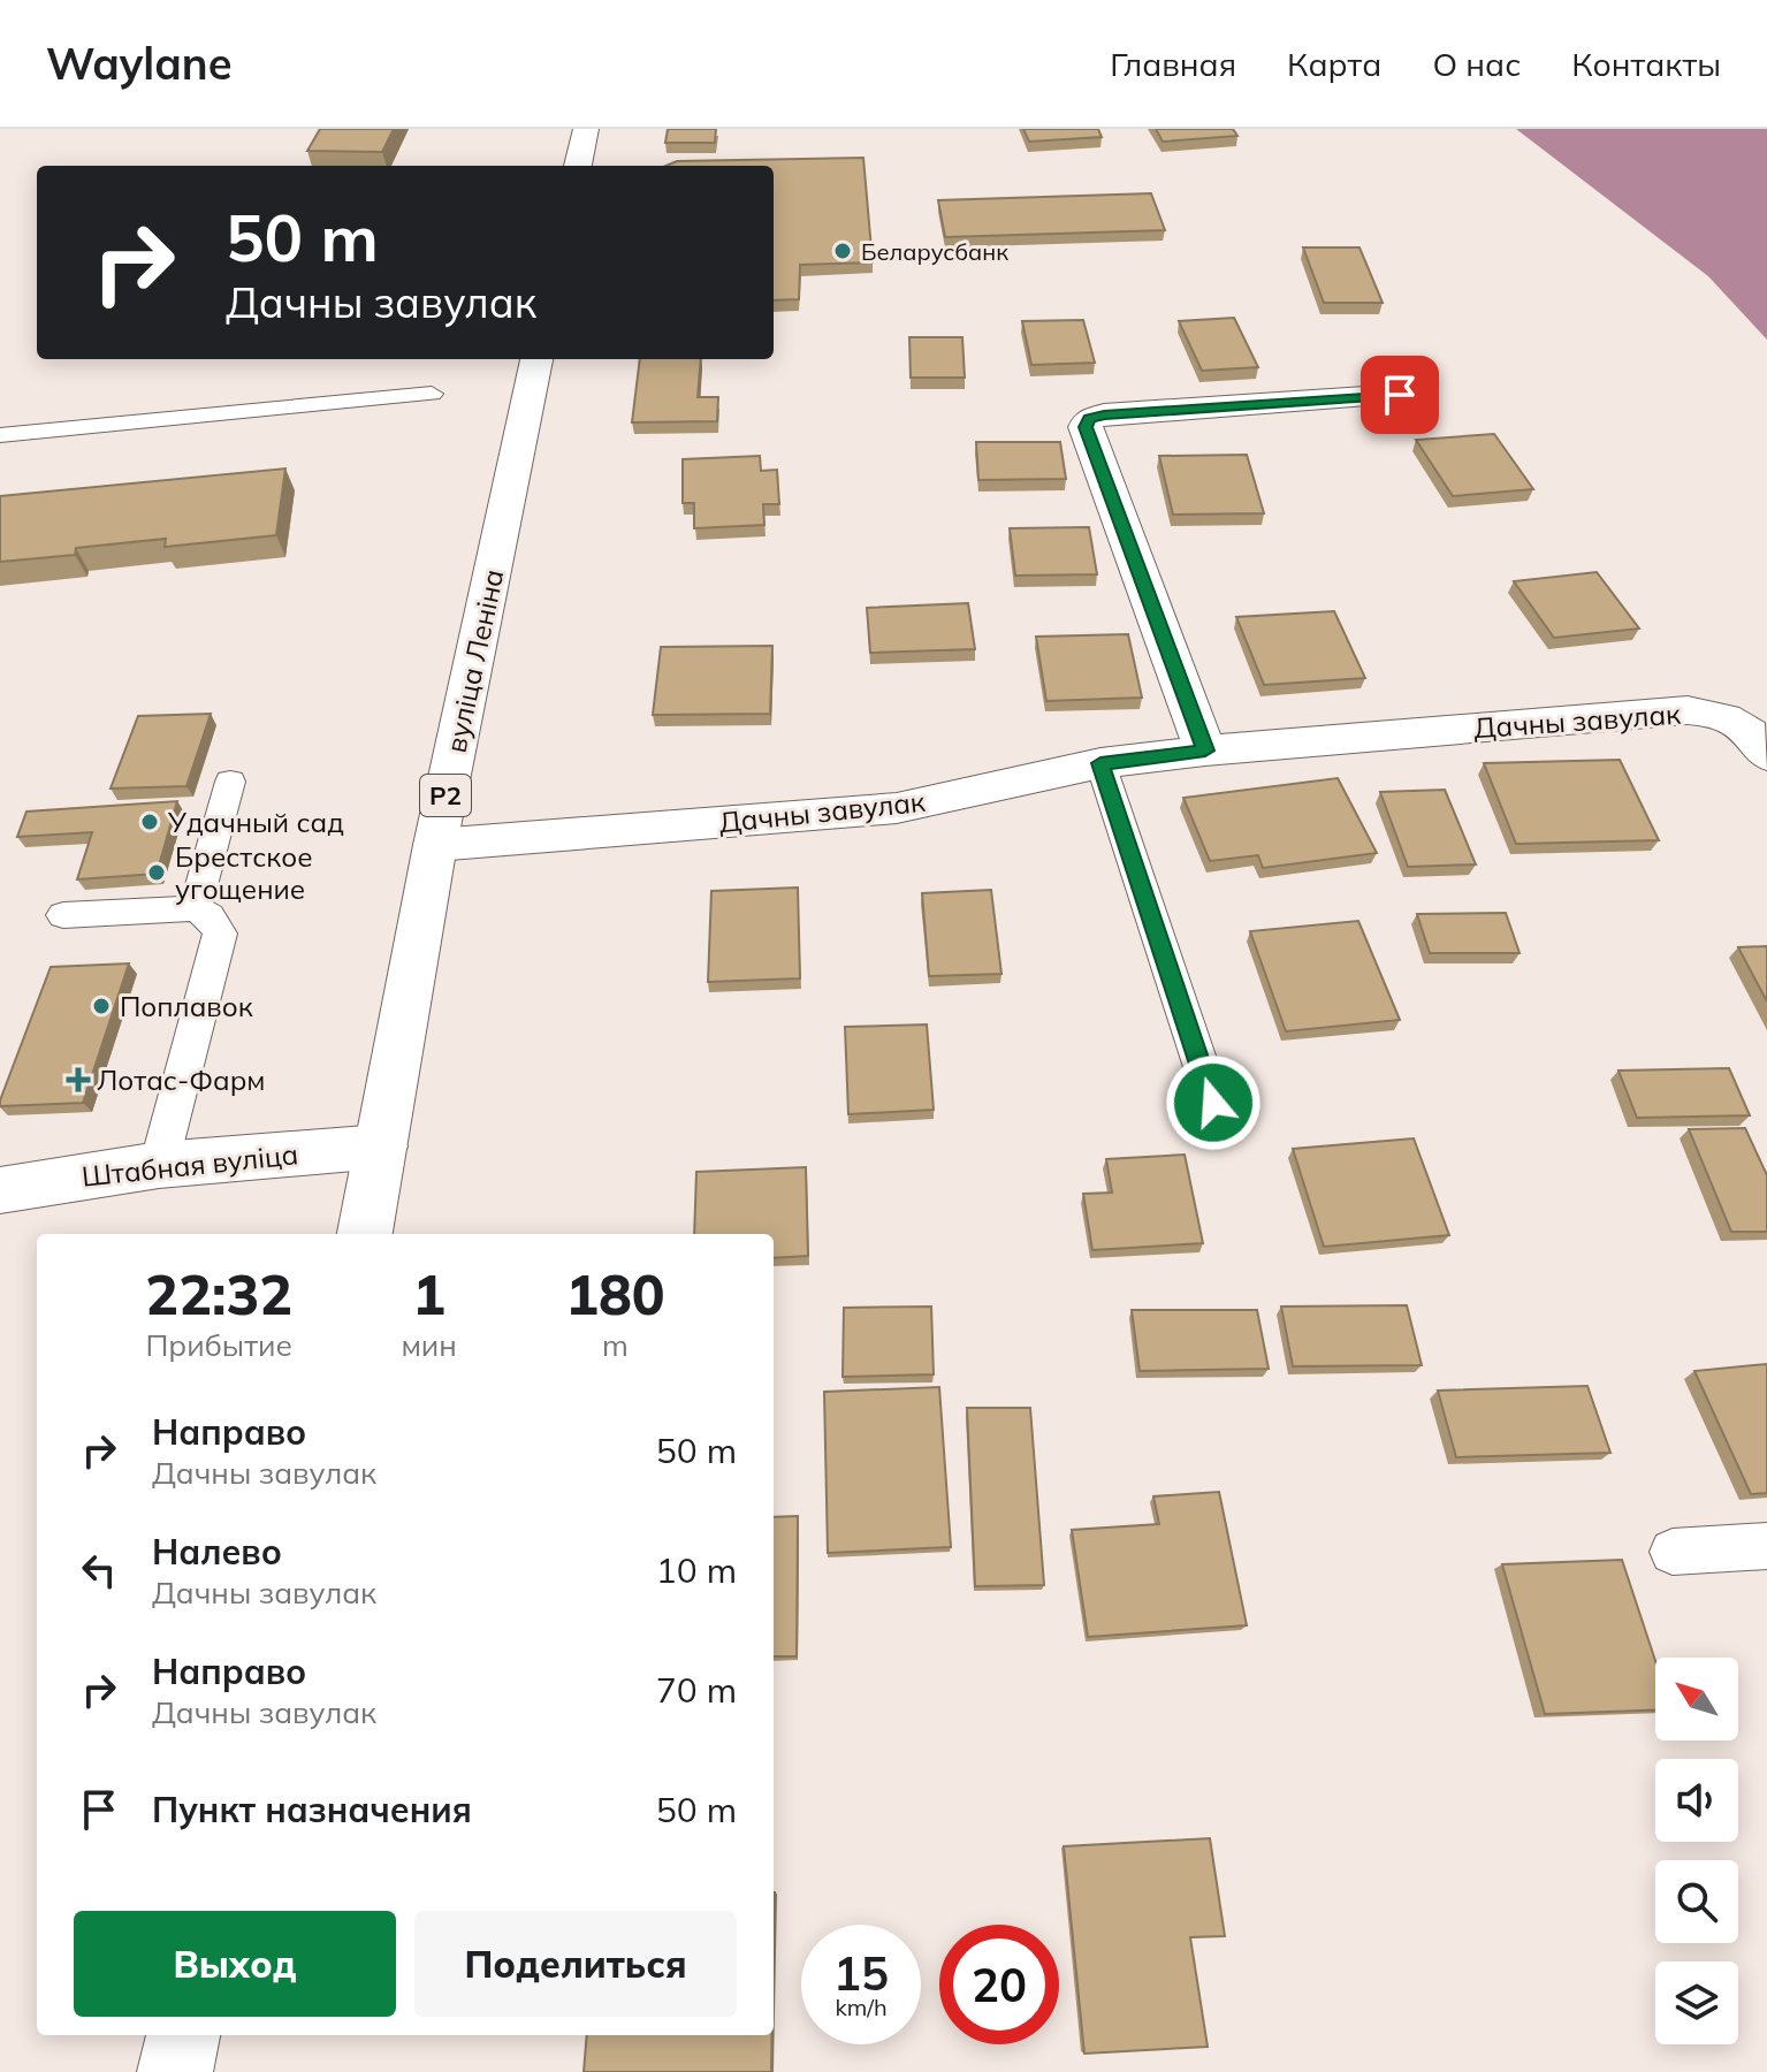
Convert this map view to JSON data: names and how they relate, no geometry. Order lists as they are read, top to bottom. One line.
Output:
{"streets":{"street":["вуліца Леніна","Дачны завулак","Р2","Штабная вуліца"]},"crossings":[["вуліца Леніна","Дачны завулак"],["вуліца Леніна","Штабная вуліца"]],"places":{"other":["Беларусбанк","Удачный сад","Брестское угощение","Поплавок"],"health":["Лотас-Фарм"]},"north":"top left","page":{"header":"Waylane","nav":["Главная","Карта","О нас","Контакты"],"turn":["50 m","Дачны завулак"],"eta":["22:32","Прибытие","1","мин","180","m"],"list":[{"name":"Направо","note":"Дачны завулак","value":"50 m"},{"name":"Налево","note":"Дачны завулак","value":"10 m"},{"name":"Направо","note":"Дачны завулак","value":"70 m"},{"name":"Пункт назначения","value":"50 m"}],"buttons":["Выход","Поделиться"],"speed":"15 km/h","limit":"20"}}
